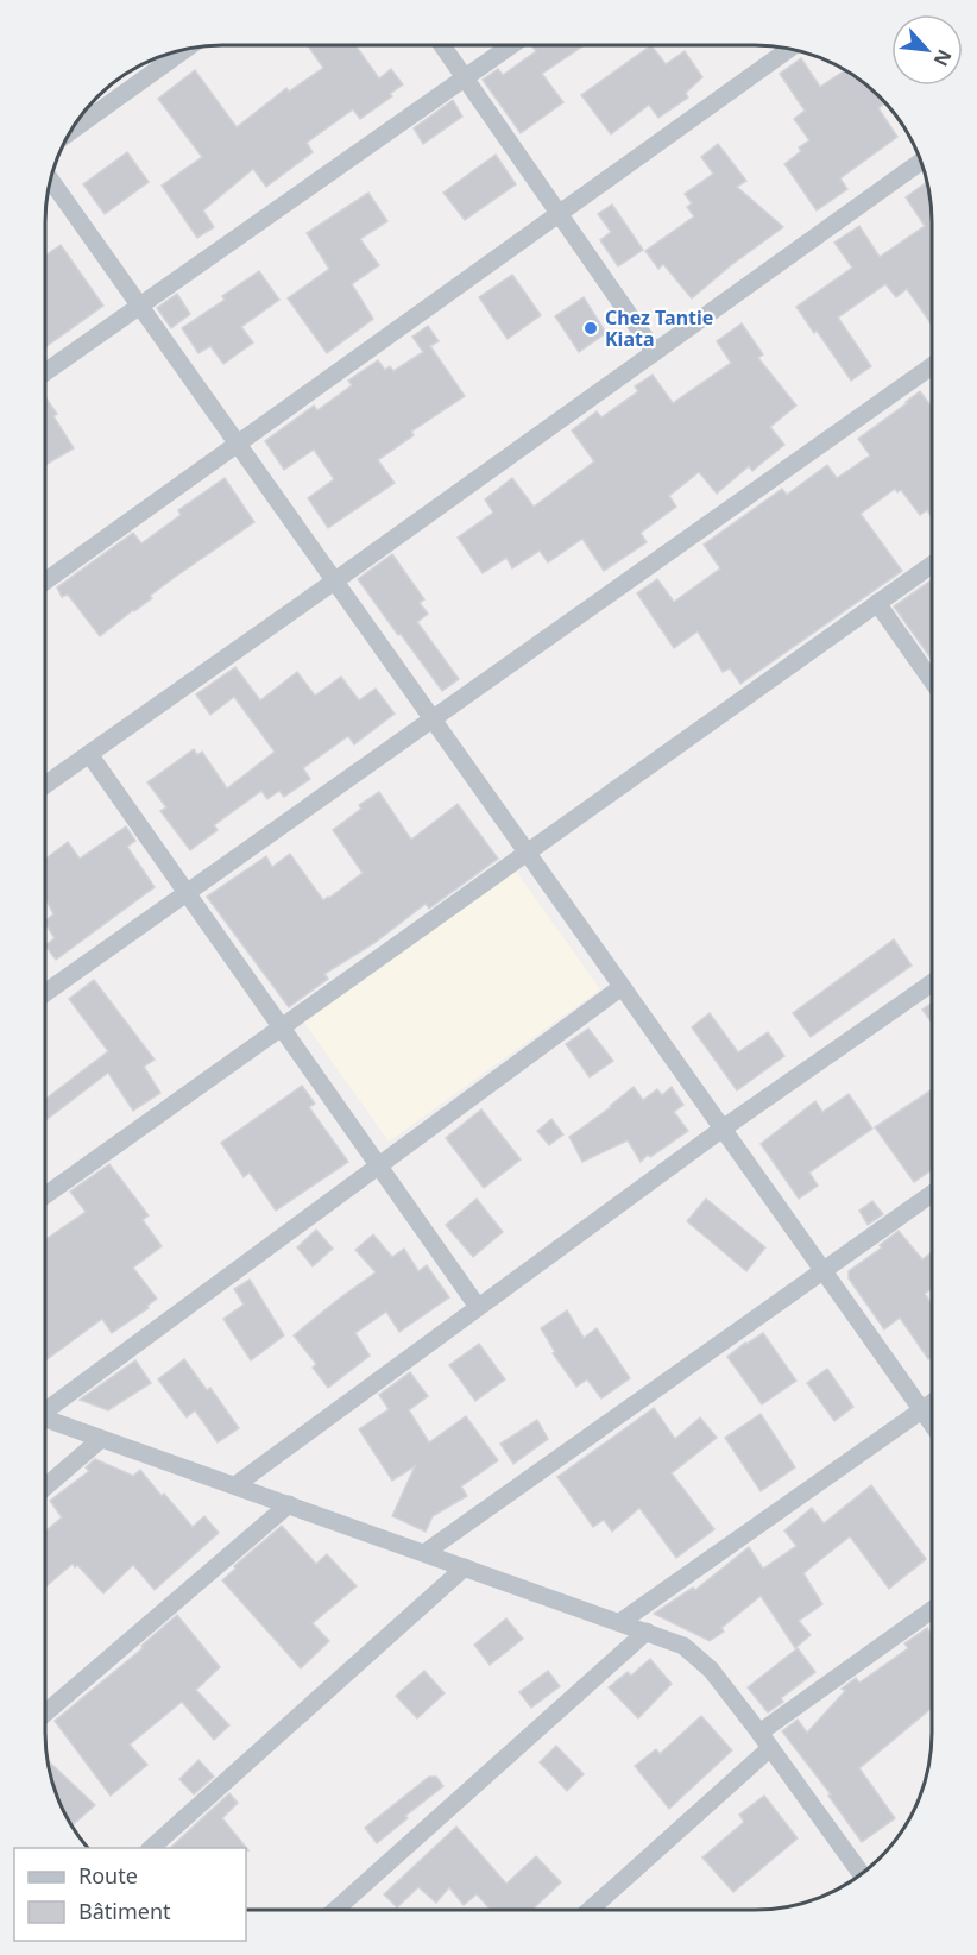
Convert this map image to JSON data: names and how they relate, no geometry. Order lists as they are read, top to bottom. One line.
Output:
{"places":["Chez Tantie Kiata"],"legend":["Route","Bâtiment"],"north":"bottom right"}
